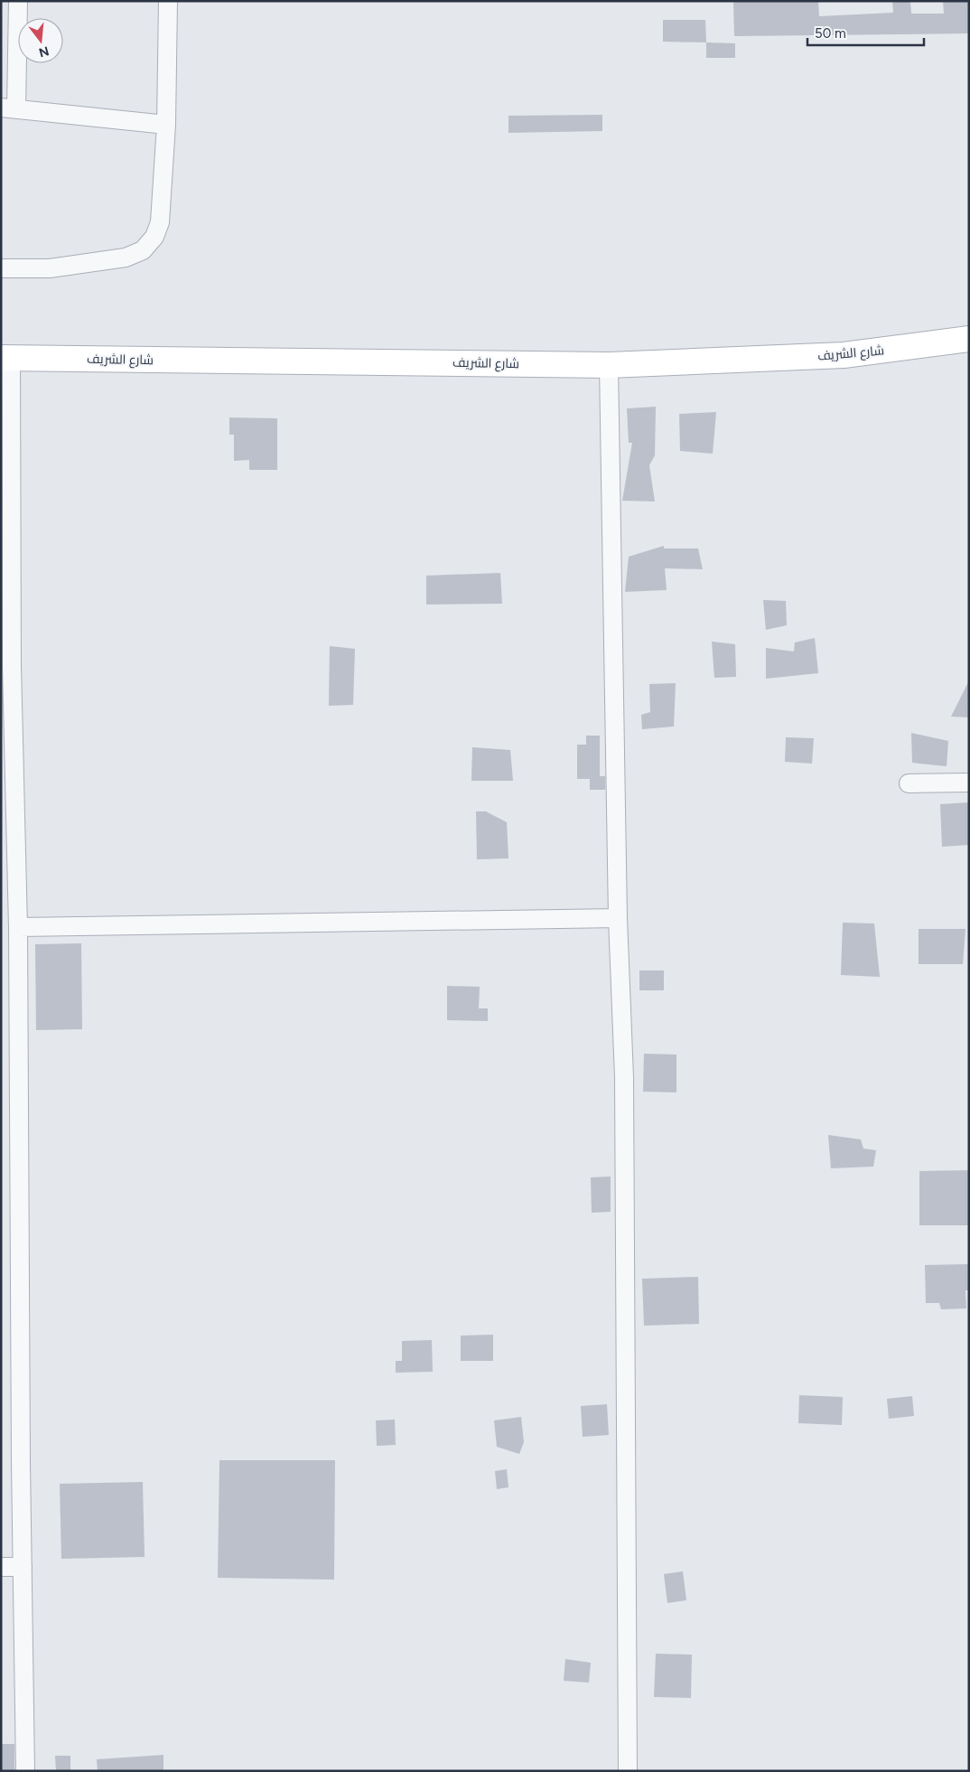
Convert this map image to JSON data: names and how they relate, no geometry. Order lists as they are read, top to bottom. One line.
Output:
{"streets":{"main road":["شارع الشريف"]},"scale_bar":"50 m","north":"bottom"}
